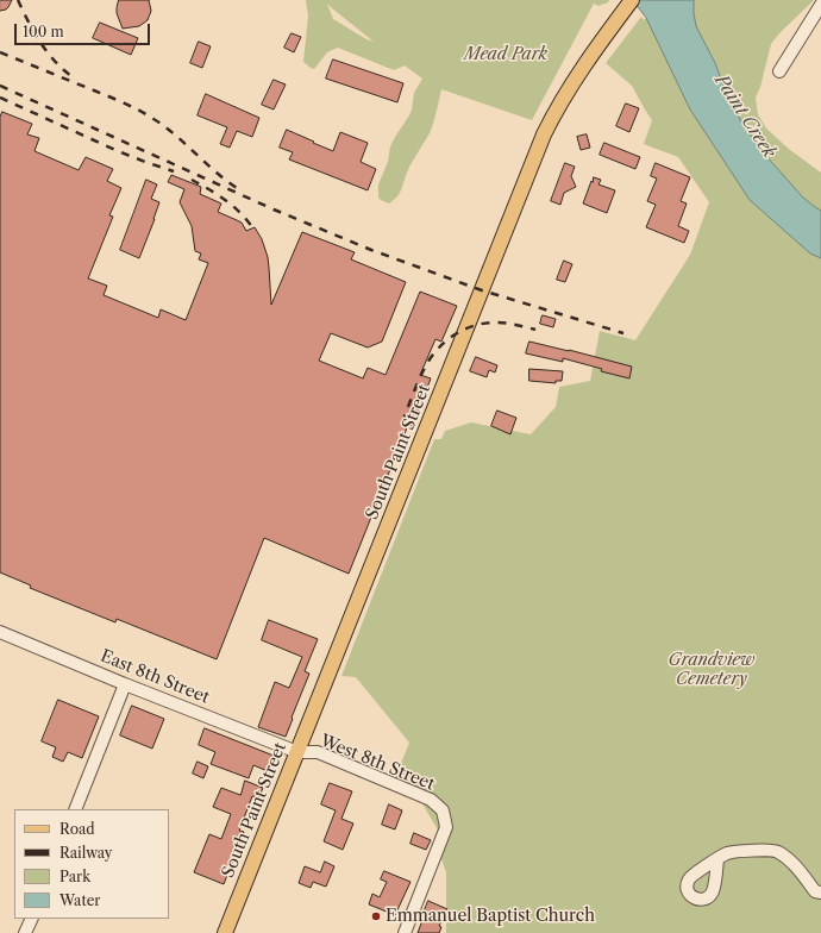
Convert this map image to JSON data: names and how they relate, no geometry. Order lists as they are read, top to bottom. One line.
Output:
{"streets":{"main road":["South Paint Street"],"street":["East 8th Street","West 8th Street"]},"crossings":[["South Paint Street","East 8th Street"],["South Paint Street","West 8th Street"],["East 8th Street","West 8th Street"]],"water":["Paint Creek"],"parks":["Mead Park","Grandview Cemetery"],"places":["Emmanuel Baptist Church"],"legend":["Road","Railway","Park","Water"],"scale_bar":"100 m"}
